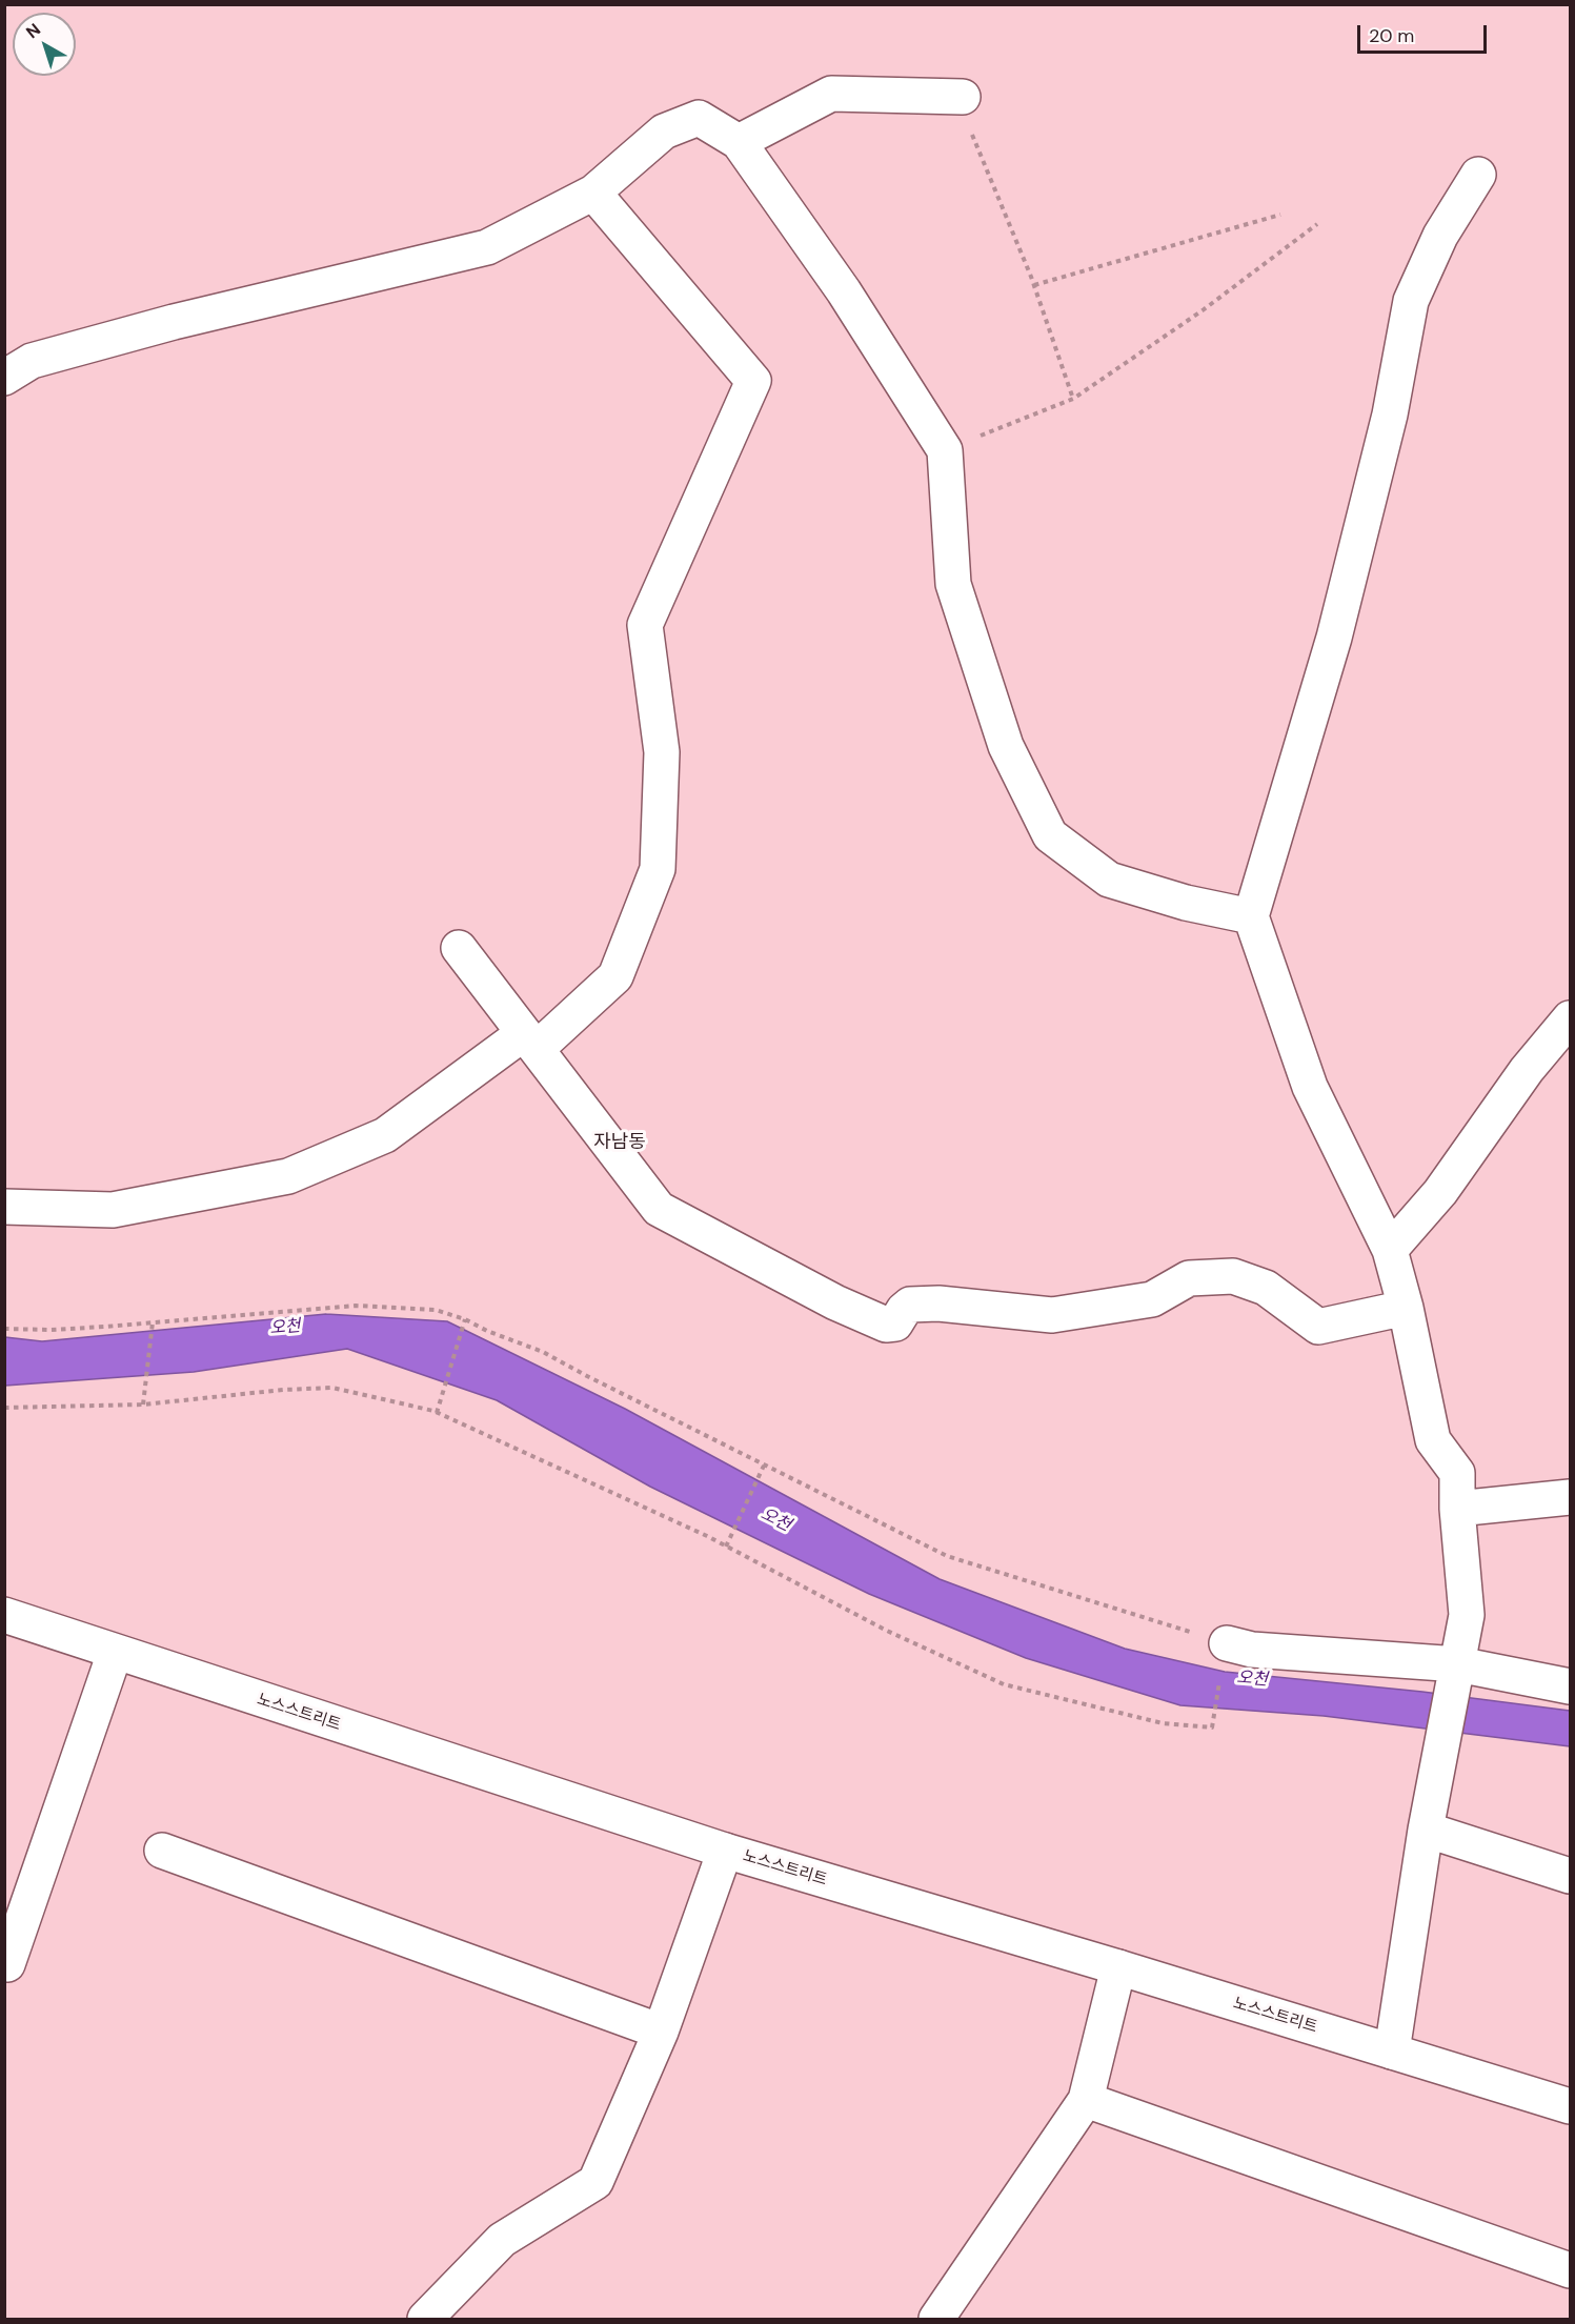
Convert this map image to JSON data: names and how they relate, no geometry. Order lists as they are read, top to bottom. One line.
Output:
{"streets":{"street":["노스스트리트"]},"districts":["자남동"],"water":["오천"],"scale_bar":"20 m","north":"top left"}
